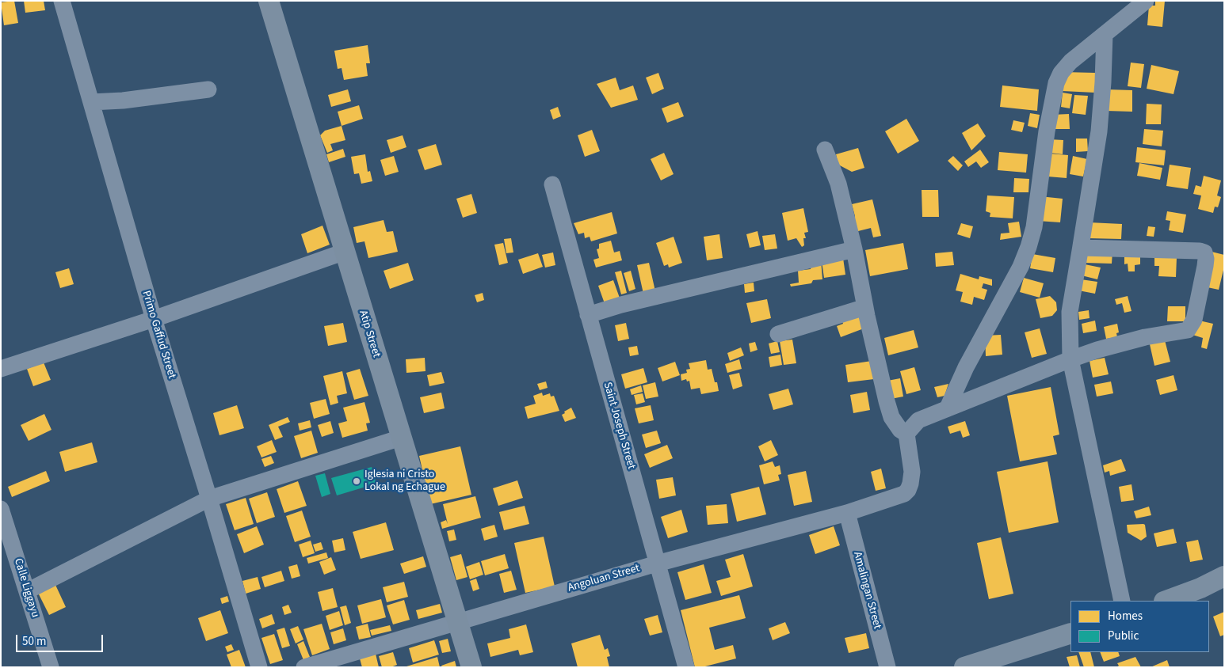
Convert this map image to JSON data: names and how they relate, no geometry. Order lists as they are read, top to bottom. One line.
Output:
{"streets":{"main road":["Atip Street"],"street":["Primo Gaffud Street","Saint Joseph Street","Angoluan Street","Calle Liggayu","Amalingan Street"]},"crossings":[["Atip Street","Angoluan Street"],["Saint Joseph Street","Angoluan Street"],["Angoluan Street","Amalingan Street"]],"places":["Iglesia ni Cristo Lokal ng Echague"],"legend":["Homes","Public"],"scale_bar":"50 m"}
